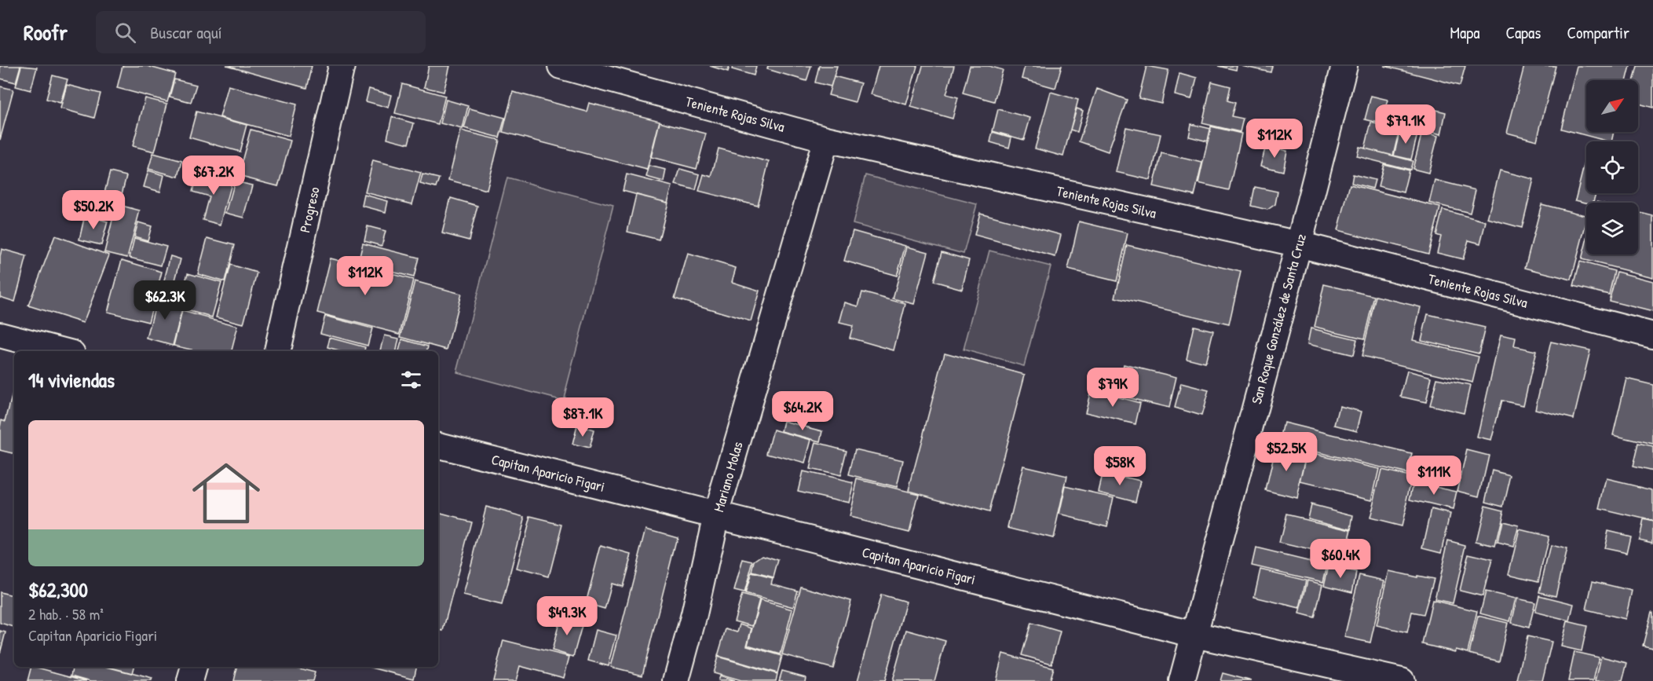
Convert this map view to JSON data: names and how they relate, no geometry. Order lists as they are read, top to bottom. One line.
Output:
{"streets":{"street":["Teniente Rojas Silva","Progreso","San Roque González de Santa Cruz","Capitan Aparicio Figari","Mariano Molas"]},"crossings":[["Teniente Rojas Silva","San Roque González de Santa Cruz"],["Teniente Rojas Silva","Mariano Molas"],["San Roque González de Santa Cruz","Capitan Aparicio Figari"],["Capitan Aparicio Figari","Mariano Molas"]],"north":"top right","page":{"header":"Roofr","search":"Buscar aquí","nav":["Mapa","Capas","Compartir"],"price":["$79.1K","$112K","$67.2K","$50.2K","$112K","$62.3K","$79K","$64.2K","$87.1K","$52.5K","$58K","$111K","$60.4K","$49.3K"],"heading":"14 viviendas","list":[{"name":"$62,300","note":"2 hab. · 58 m² · Capitan Aparicio Figari"}]}}
